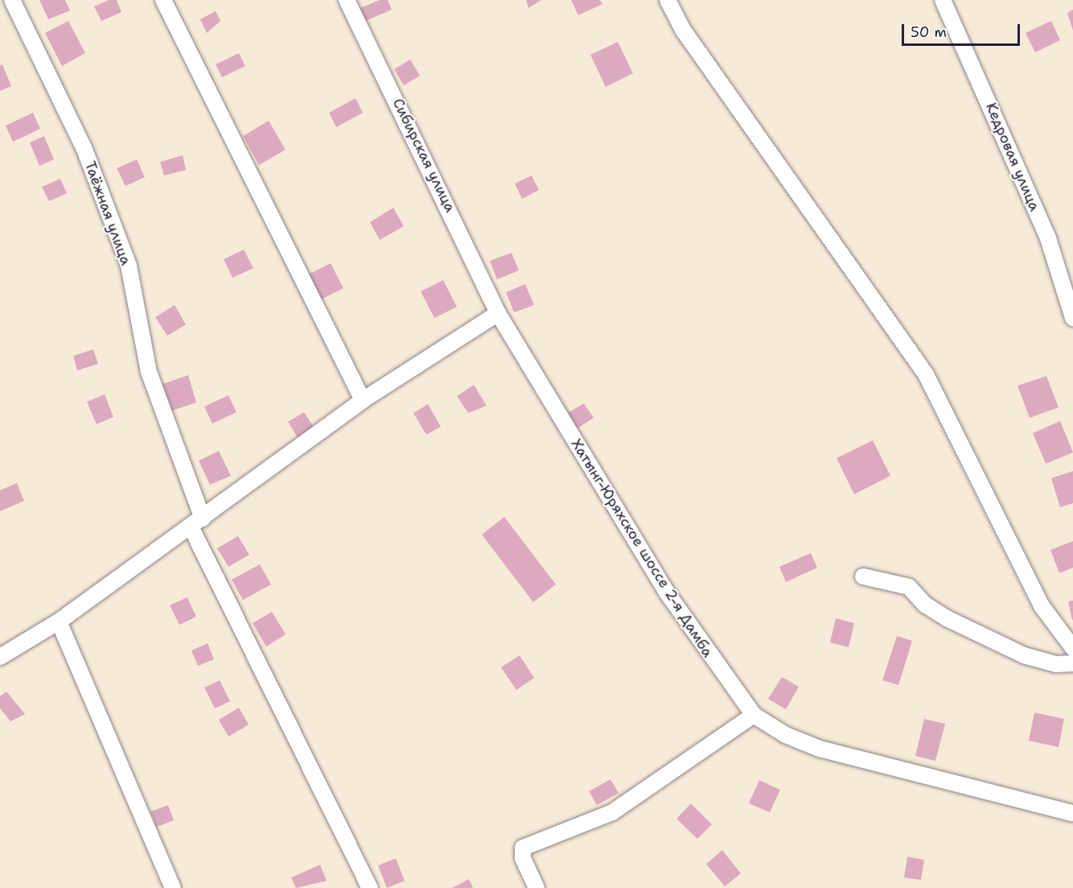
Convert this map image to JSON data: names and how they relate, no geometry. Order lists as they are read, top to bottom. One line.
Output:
{"streets":{"street":["Сибирская улица","Кедровая улица","Таёжная улица","Хатынг-Юряхское шоссе 2-я Дамба"]},"crossings":[["Сибирская улица","Хатынг-Юряхское шоссе 2-я Дамба"]],"scale_bar":"50 m"}
